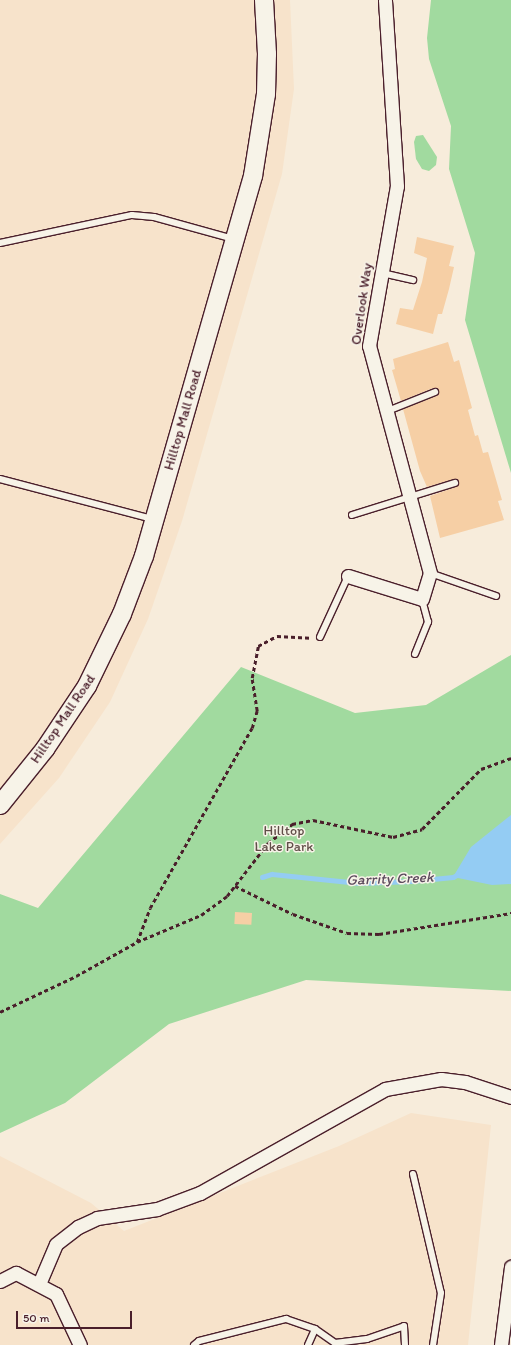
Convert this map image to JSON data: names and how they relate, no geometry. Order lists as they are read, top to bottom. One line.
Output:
{"streets":{"street":["Overlook Way","Hilltop Mall Road"]},"water":["Garrity Creek"],"parks":["Hilltop Lake Park"],"scale_bar":"50 m"}
